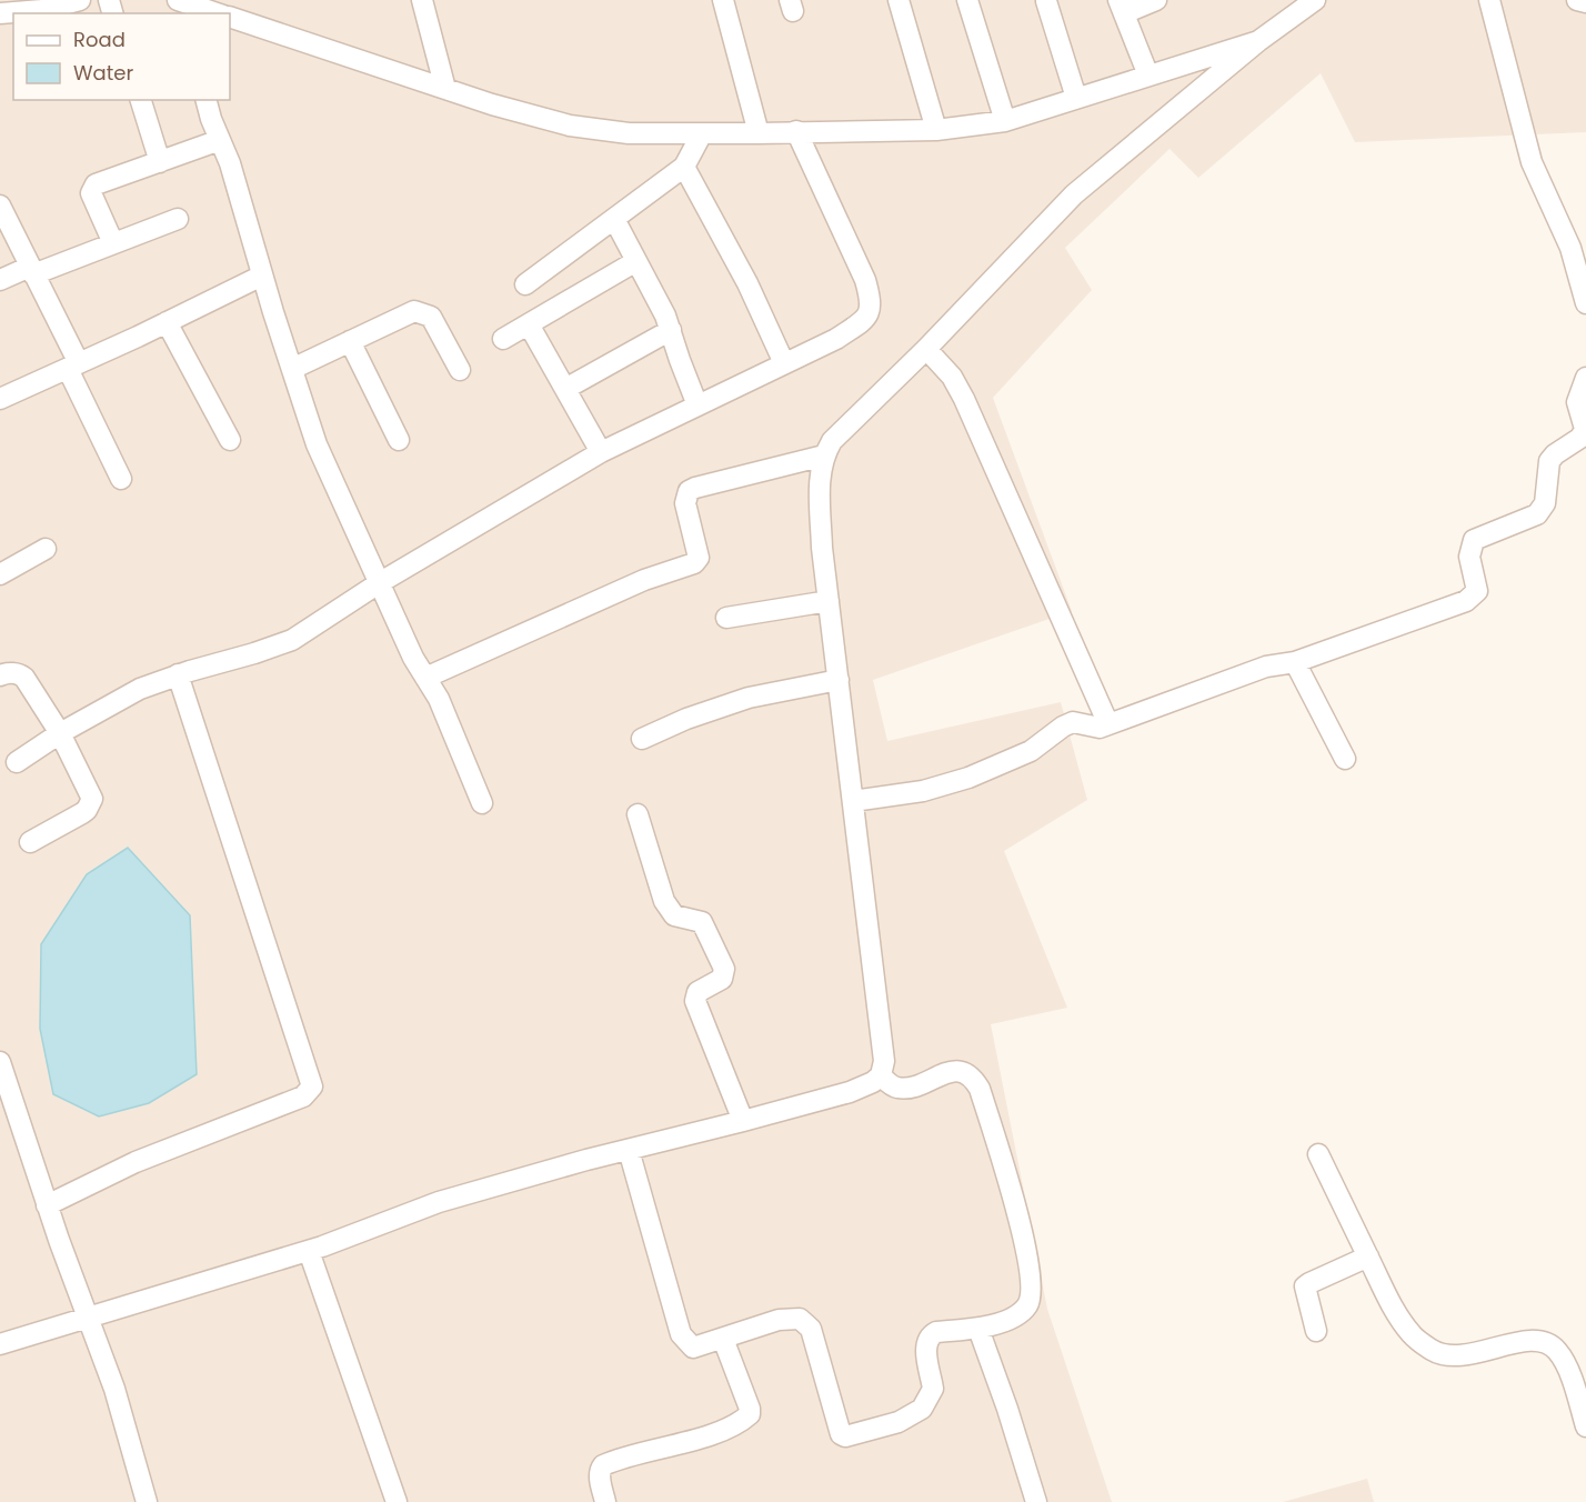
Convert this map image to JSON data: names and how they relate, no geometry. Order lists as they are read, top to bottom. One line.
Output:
{"legend":["Road","Water"]}
